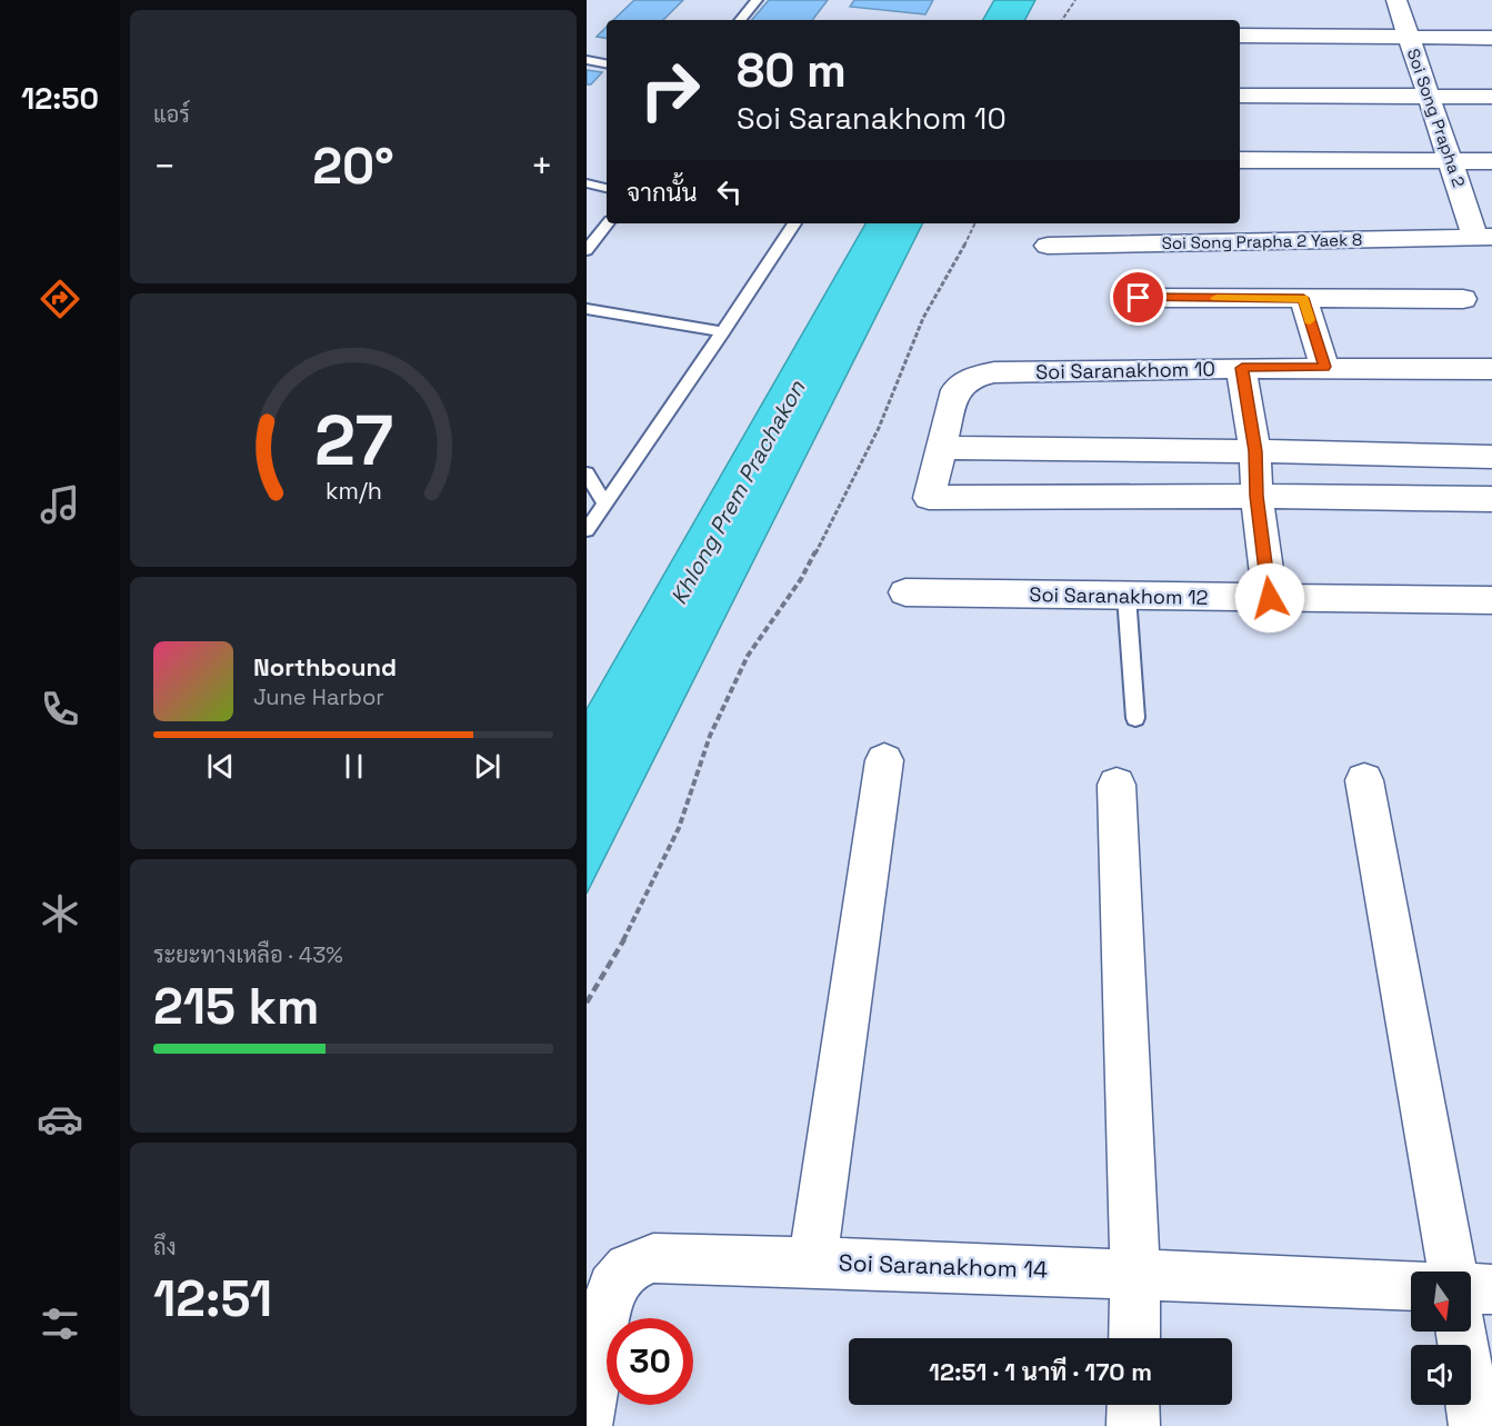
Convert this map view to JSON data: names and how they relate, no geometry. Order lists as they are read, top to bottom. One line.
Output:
{"streets":{"street":["Soi Song Prapha 2","Soi Song Prapha 2 Yaek 8","Soi Saranakhom 10","Soi Saranakhom 12","Soi Saranakhom 14"]},"crossings":[["Soi Song Prapha 2","Soi Song Prapha 2 Yaek 8"]],"water":["Khlong Prem Prachakon"],"north":"bottom","page":{"tabs":"12:50","tile":["แอร์",["ระยะทางเหลือ · 43%","215 km"],["ถึง","12:51"]],"turn":["80 m","Soi Saranakhom 10"],"heat":["−","20°","+"],"then":"จากนั้น","song":["Northbound","June Harbor"],"limit":"30","trip":"12:51 · 1 นาที · 170 m","gauge":["27","km/h"]}}
